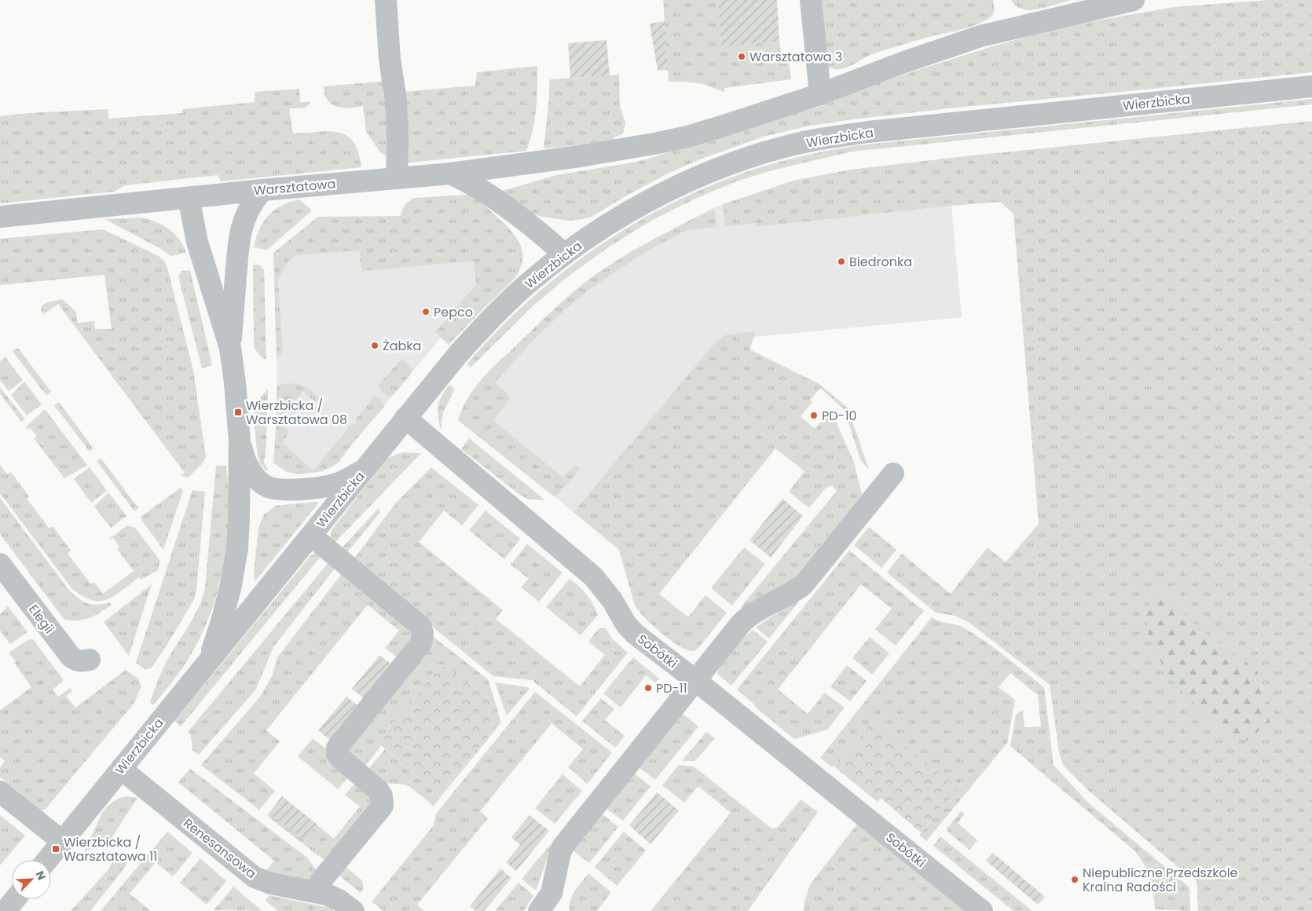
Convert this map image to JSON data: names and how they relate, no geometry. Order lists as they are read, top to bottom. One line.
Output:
{"streets":{"street":["Wierzbicka","Warsztatowa","Elegii","Sobótki","Renesansowa"]},"crossings":[["Wierzbicka","Warsztatowa"],["Wierzbicka","Sobótki"],["Wierzbicka","Renesansowa"]],"places":{"other":["Warsztatowa 3","Biedronka","Pepco","Żabka","PD-10","PD-11","Niepubliczne Przedszkole Kraina Radości"],"transit":["Wierzbicka / Warsztatowa 08","Wierzbicka / Warsztatowa 11"]},"north":"top right"}
